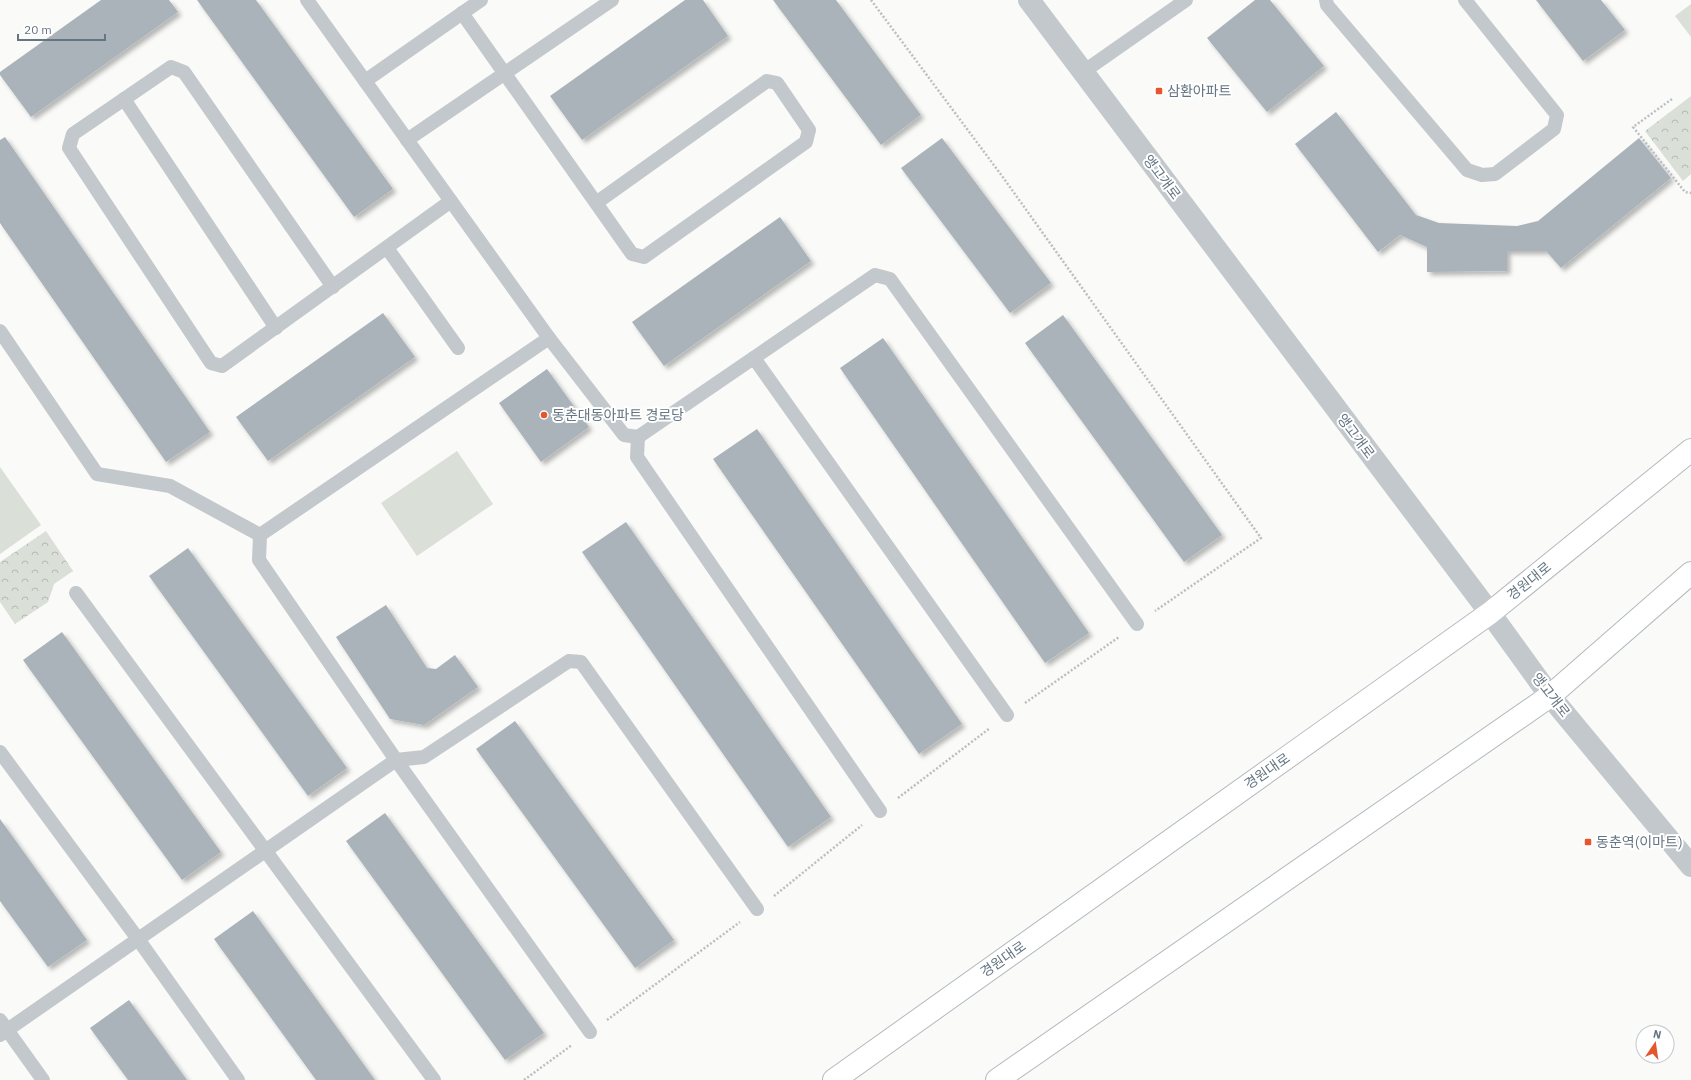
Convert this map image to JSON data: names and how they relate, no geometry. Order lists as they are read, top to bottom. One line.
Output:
{"streets":{"main road":["경원대로"],"street":["앵고개로"]},"crossings":[["앵고개로","경원대로"]],"places":{"transit":["삼환아파트","동춘역(이마트)"],"other":["동춘대동아파트 경로당"]},"scale_bar":"20 m","north":"top"}
